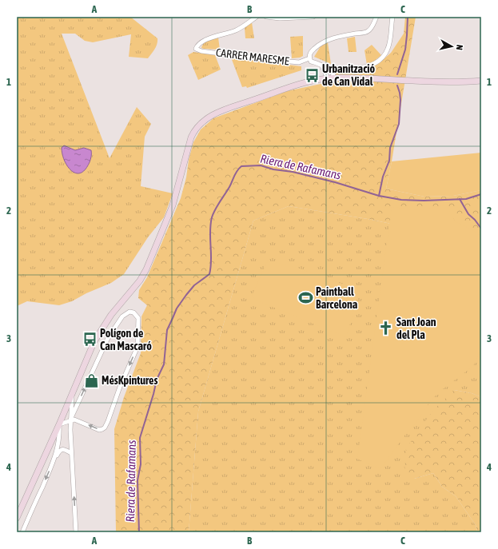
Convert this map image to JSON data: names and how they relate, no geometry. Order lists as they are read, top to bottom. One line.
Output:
{"streets":{"street":["CARRER MARESME"]},"water":["Riera de Rafamans"],"places":{"bus stop":["Urbanització de Can Vidal","Polígon de Can Mascaró"],"sports":["Paintball Barcelona"],"church":["Sant Joan del Pla"],"shop":["MésKpintures"]},"north":"right","grid":{"columns":["A","B","C"],"rows":["1","2","3","4"]}}
